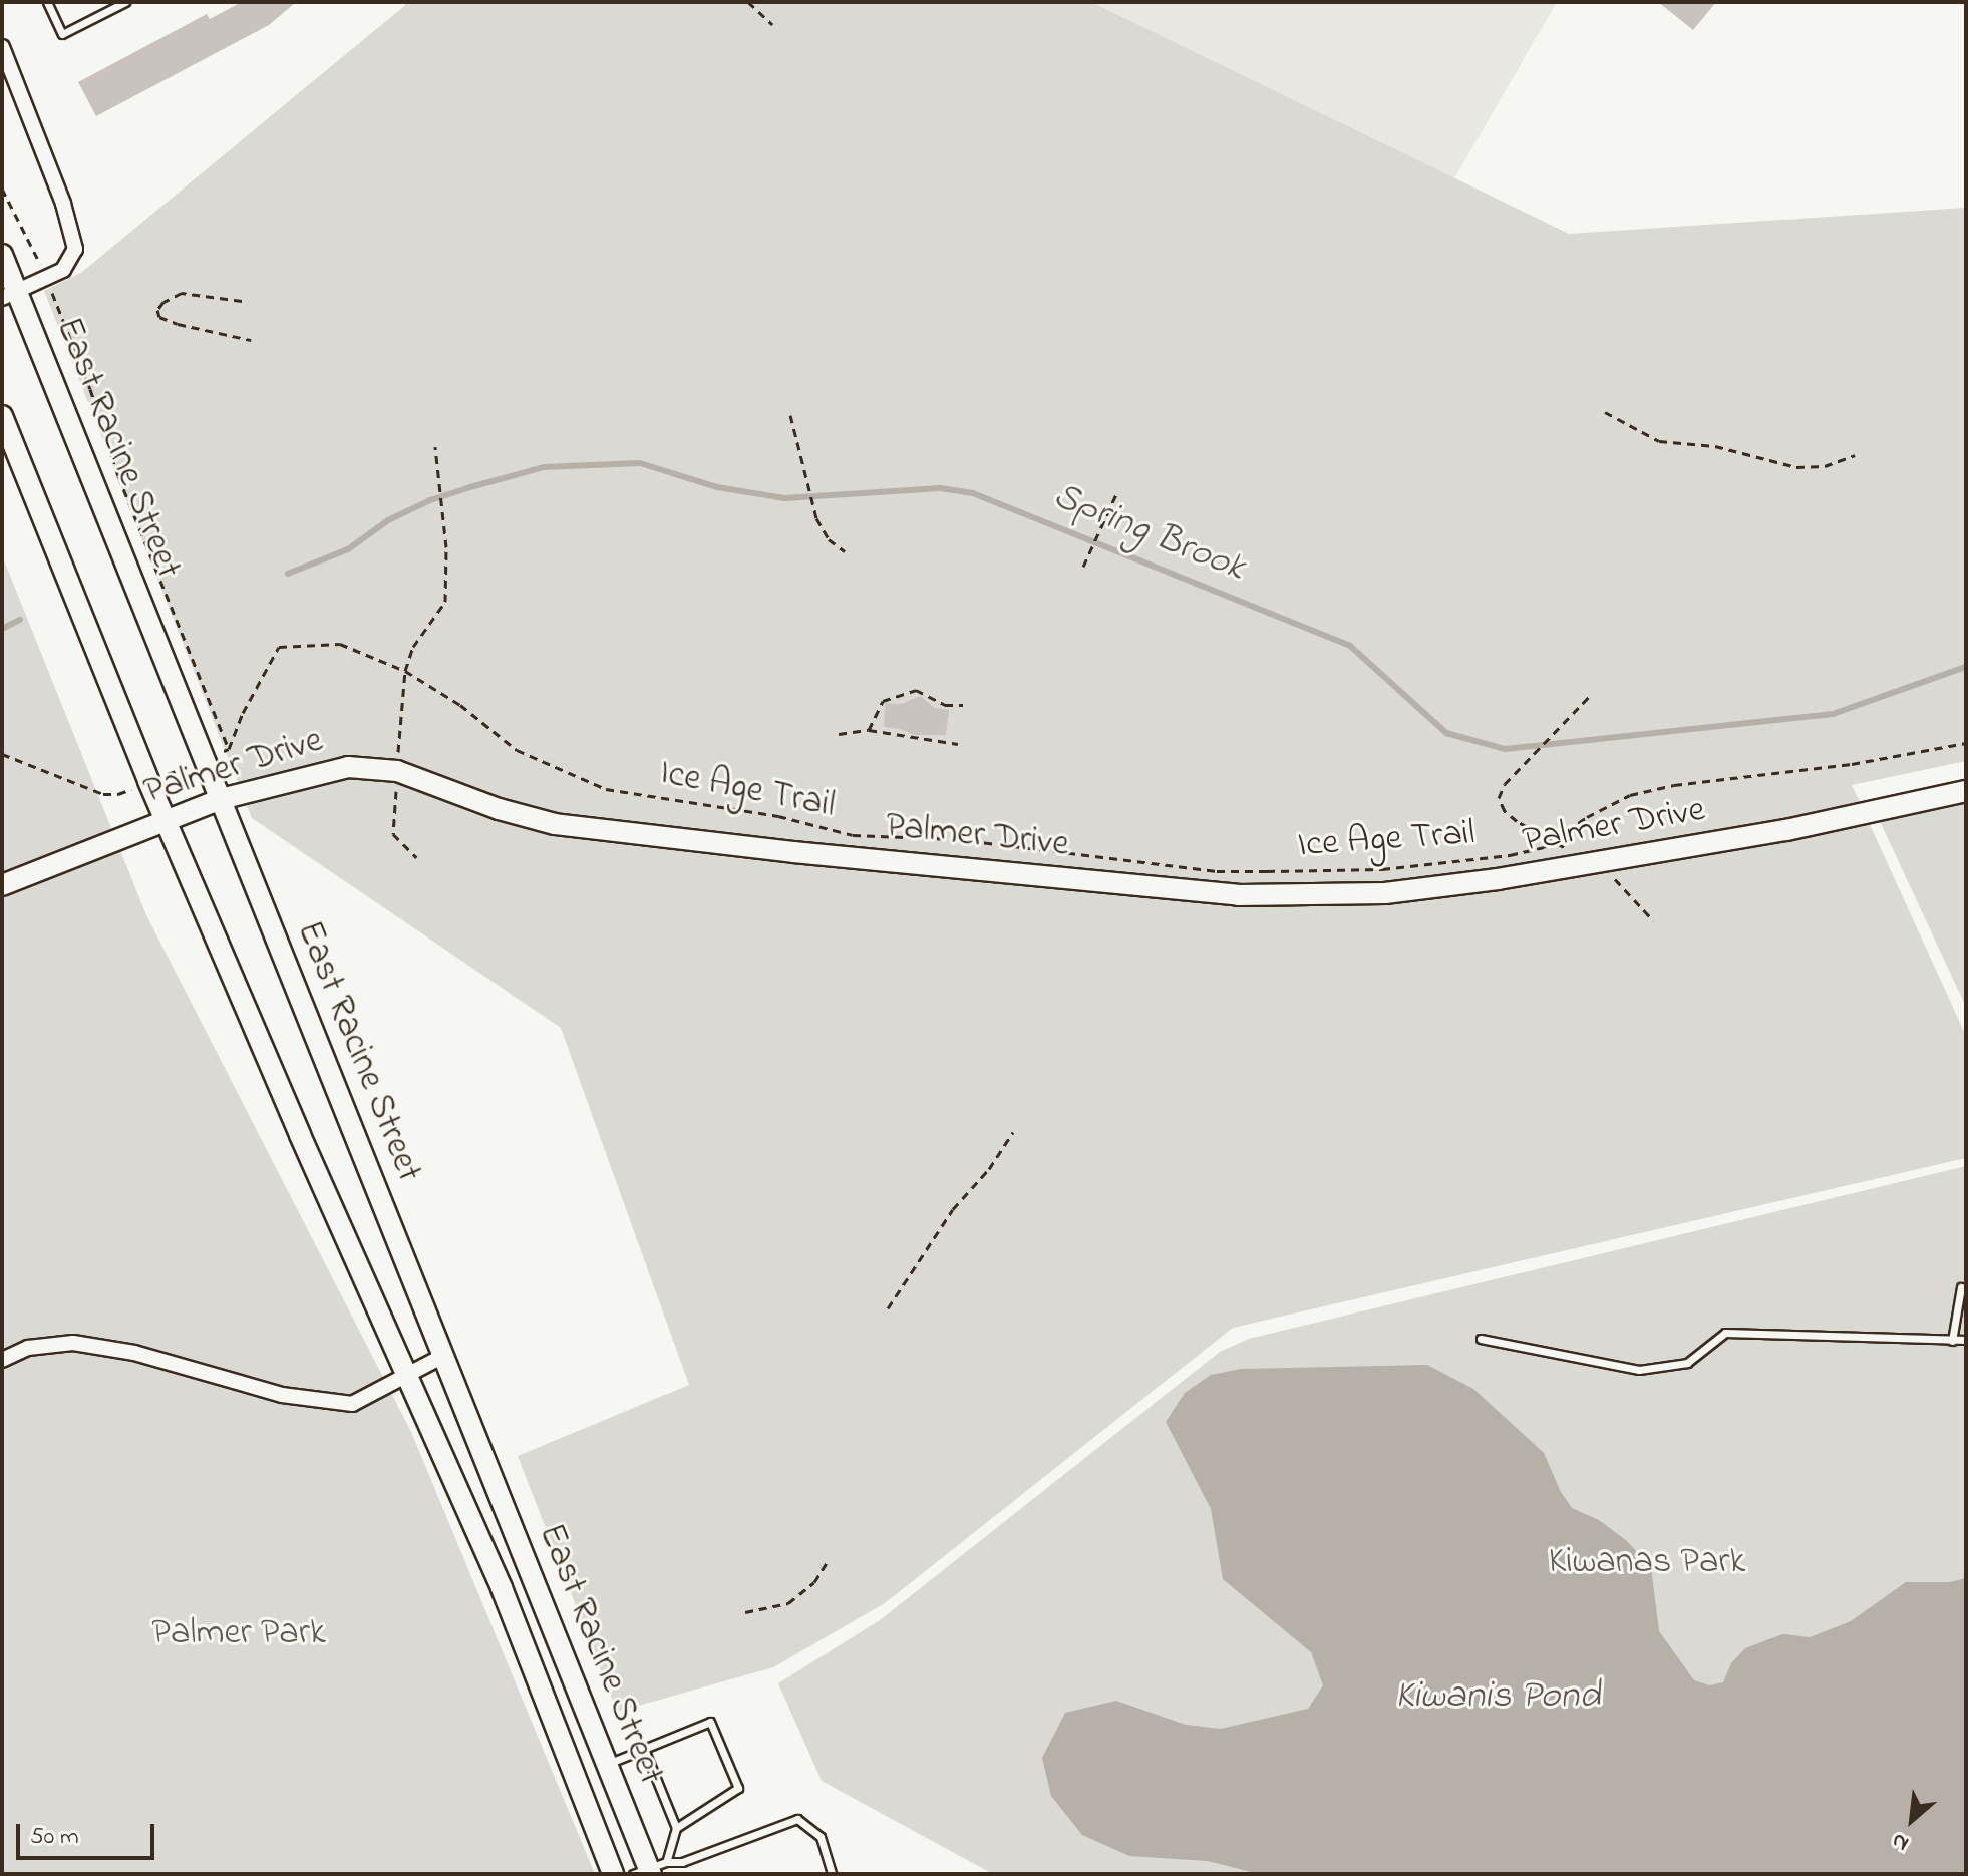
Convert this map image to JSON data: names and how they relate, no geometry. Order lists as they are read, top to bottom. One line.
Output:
{"streets":{"main road":["East Racine Street","Palmer Drive"],"path":["Ice Age Trail"]},"crossings":[["East Racine Street","Palmer Drive"]],"water":["Spring Brook","Kiwanis Pond"],"parks":["Kiwanas Park","Palmer Park"],"scale_bar":"50 m","north":"bottom left"}
